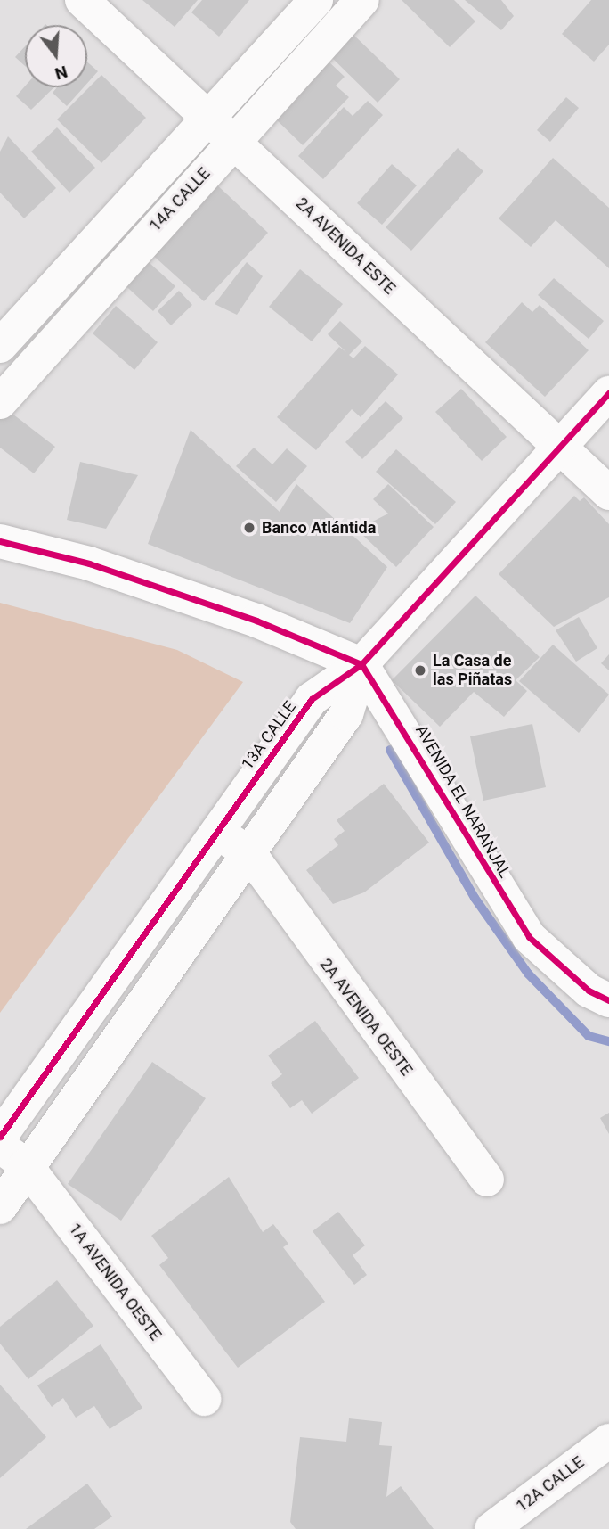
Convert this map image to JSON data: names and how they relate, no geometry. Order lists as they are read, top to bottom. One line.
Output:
{"streets":{"street":["14A CALLE","2A AVENIDA ESTE","13A CALLE","AVENIDA EL NARANJAL","2A AVENIDA OESTE","1A AVENIDA OESTE","12A CALLE"]},"crossings":[["14A CALLE","2A AVENIDA ESTE"],["2A AVENIDA ESTE","13A CALLE"],["13A CALLE","AVENIDA EL NARANJAL"],["13A CALLE","2A AVENIDA OESTE"],["13A CALLE","1A AVENIDA OESTE"]],"places":["Banco Atlántida","La Casa de las Piñatas"],"north":"bottom"}
